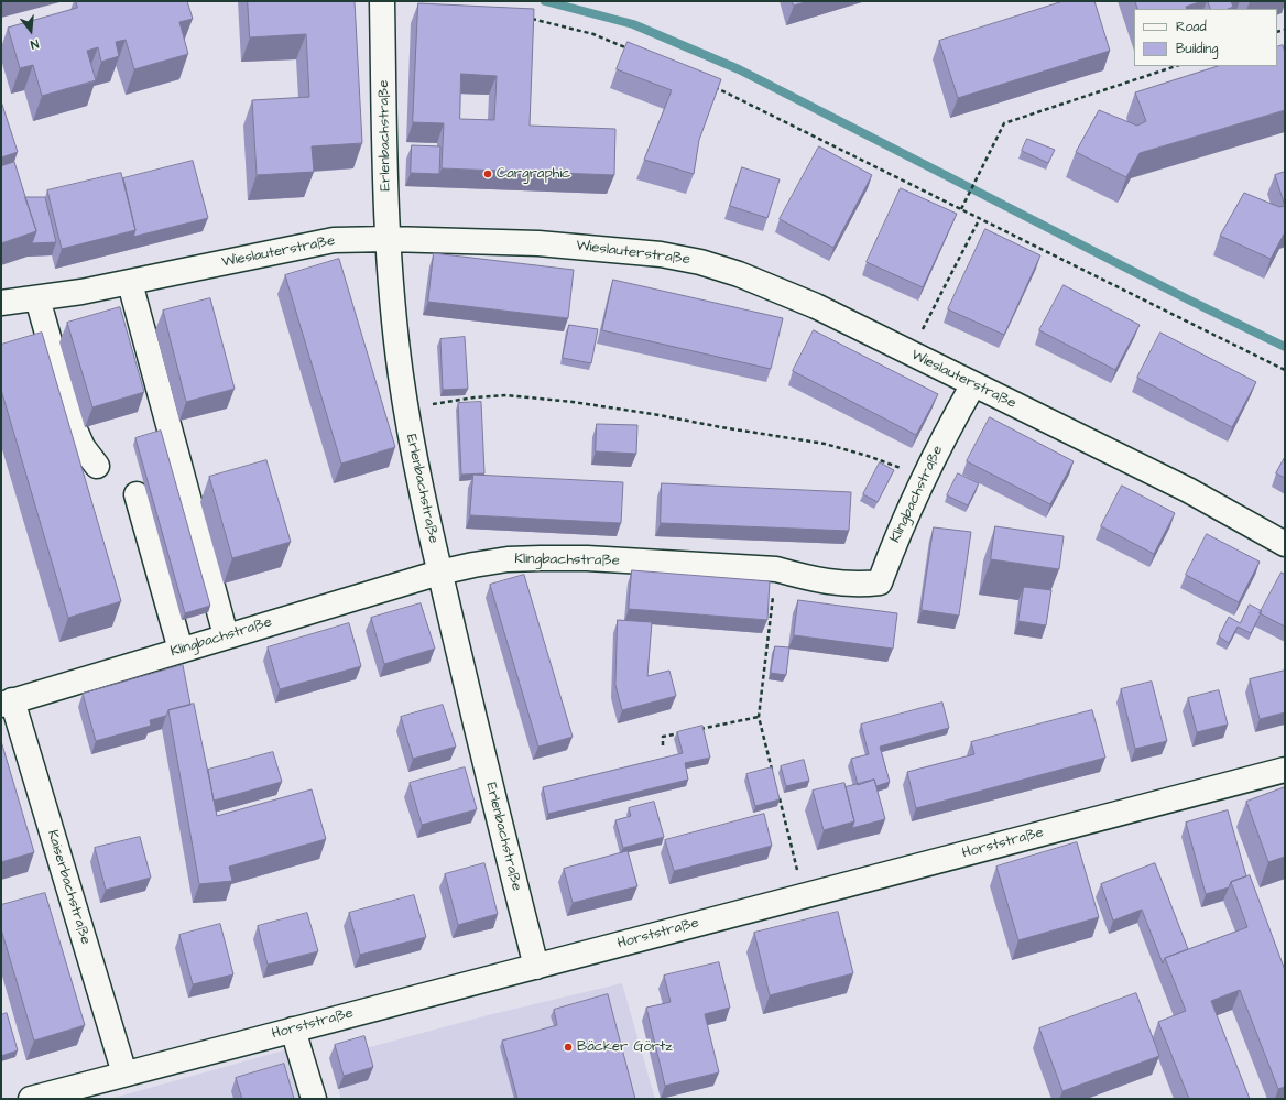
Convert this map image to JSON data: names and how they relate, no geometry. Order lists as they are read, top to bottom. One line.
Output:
{"streets":{"street":["Erlenbachstraße","Wieslauterstraße","Klingbachstraße","Horststraße","Kaiserbachstraße"]},"crossings":[["Erlenbachstraße","Wieslauterstraße"],["Erlenbachstraße","Klingbachstraße"],["Erlenbachstraße","Horststraße"],["Wieslauterstraße","Klingbachstraße"],["Klingbachstraße","Kaiserbachstraße"],["Horststraße","Kaiserbachstraße"]],"places":["Cargraphic","Bäcker Görtz"],"legend":["Road","Building"],"north":"bottom"}
